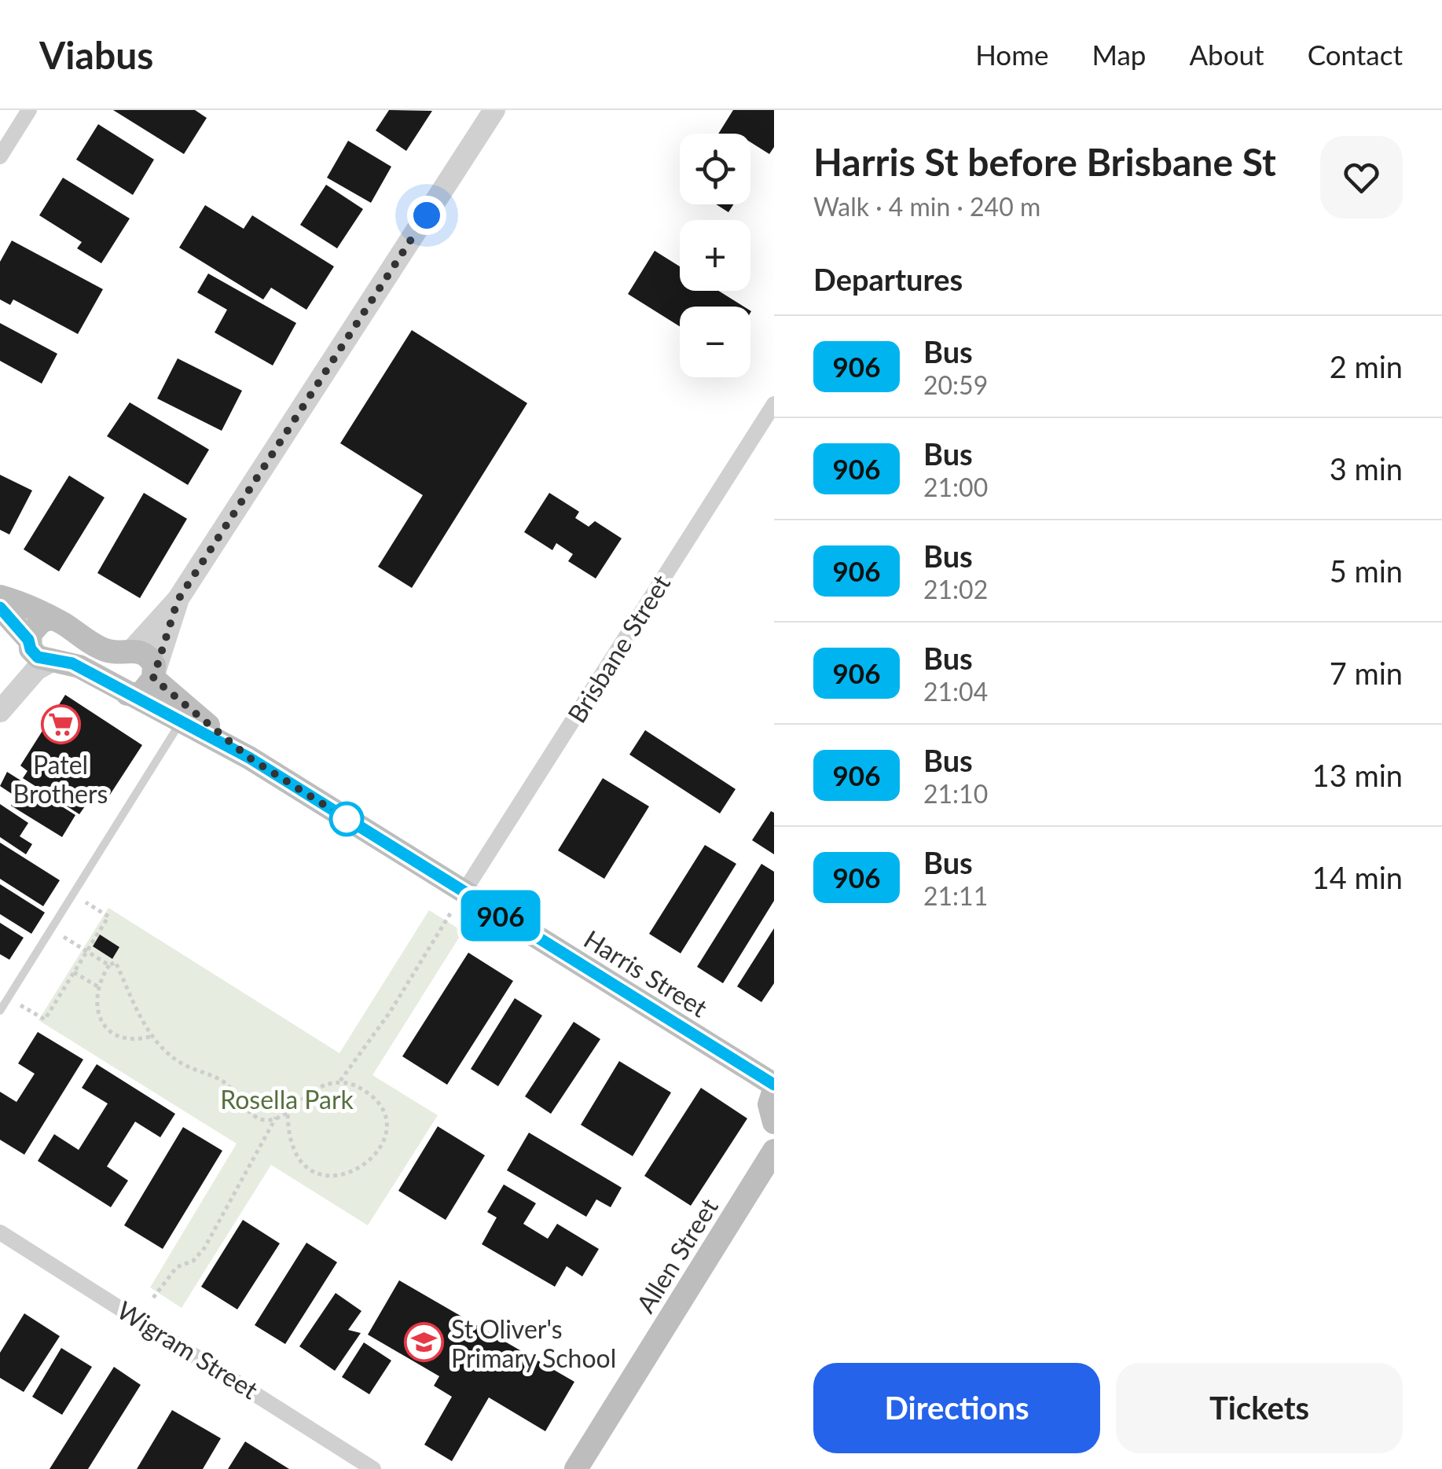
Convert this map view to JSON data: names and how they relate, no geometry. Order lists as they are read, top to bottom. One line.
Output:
{"streets":{"main road":["Harris Street","Allen Street"],"street":["Brisbane Street","Wigram Street"]},"crossings":[["Brisbane Street","Harris Street"]],"parks":["Rosella Park"],"places":{"supermarket":["Patel Brothers"],"school or university":["St Oliver's Primary School"]},"lines":["bus line 906"],"page":{"header":"Viabus","nav":["Home","Map","About","Contact"],"on_map":"906","heading":[["Harris St before Brisbane St","Walk · 4 min · 240 m"],"Departures"],"map_buttons":["+","−"],"list":[{"mark":"906","name":"Bus","note":"20:59","value":"2 min"},{"mark":"906","name":"Bus","note":"21:00","value":"3 min"},{"mark":"906","name":"Bus","note":"21:02","value":"5 min"},{"mark":"906","name":"Bus","note":"21:04","value":"7 min"},{"mark":"906","name":"Bus","note":"21:10","value":"13 min"},{"mark":"906","name":"Bus","note":"21:11","value":"14 min"}],"buttons":["Directions","Tickets"]}}
